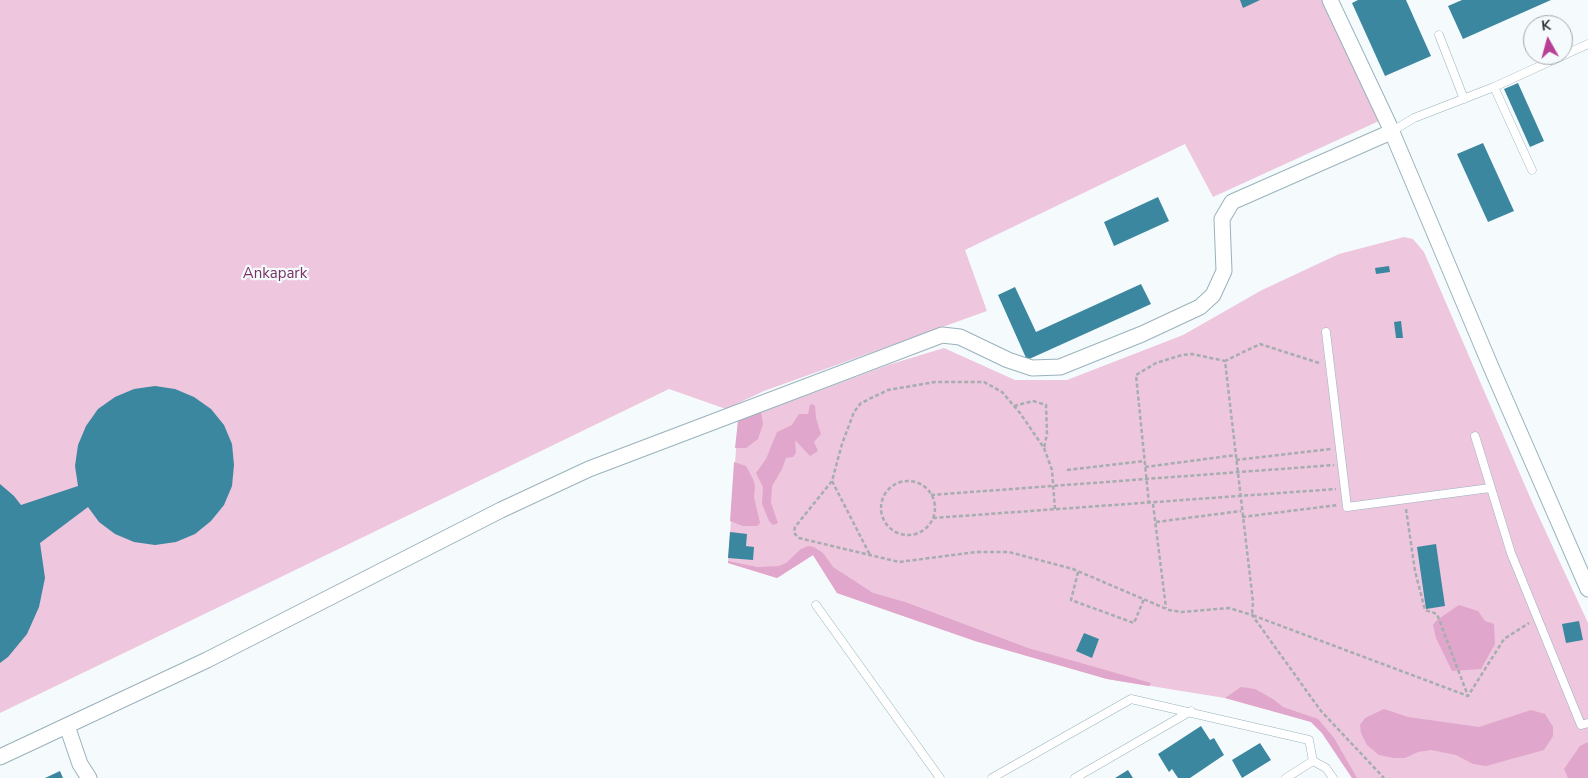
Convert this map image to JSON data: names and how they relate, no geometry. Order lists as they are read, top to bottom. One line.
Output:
{"parks":["Ankapark"],"north":"top"}
